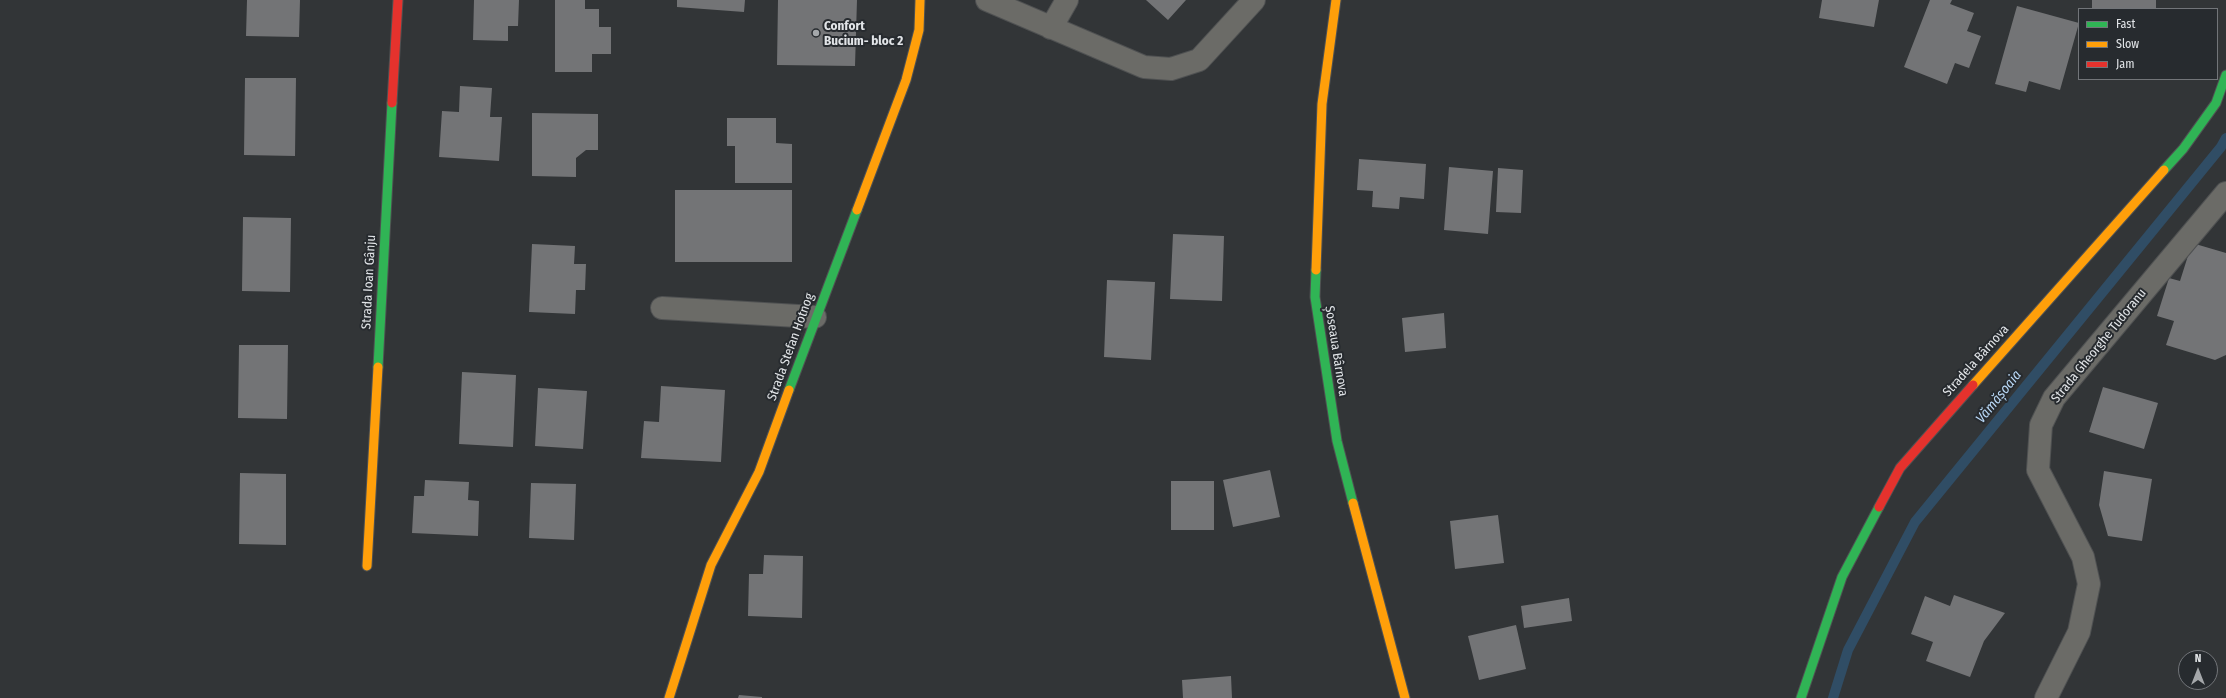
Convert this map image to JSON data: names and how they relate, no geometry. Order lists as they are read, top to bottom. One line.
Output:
{"streets":{"street":["Strada Ioan Gânju","Strada Gheorghe Tudoranu","Strada Stefan Hotnog","Șoseaua Bârnova","Stradela Bârnova"]},"water":["Vămășoaia"],"places":["Confort Bucium- bloc 2"],"legend":["Fast","Slow","Jam"],"north":"top"}
